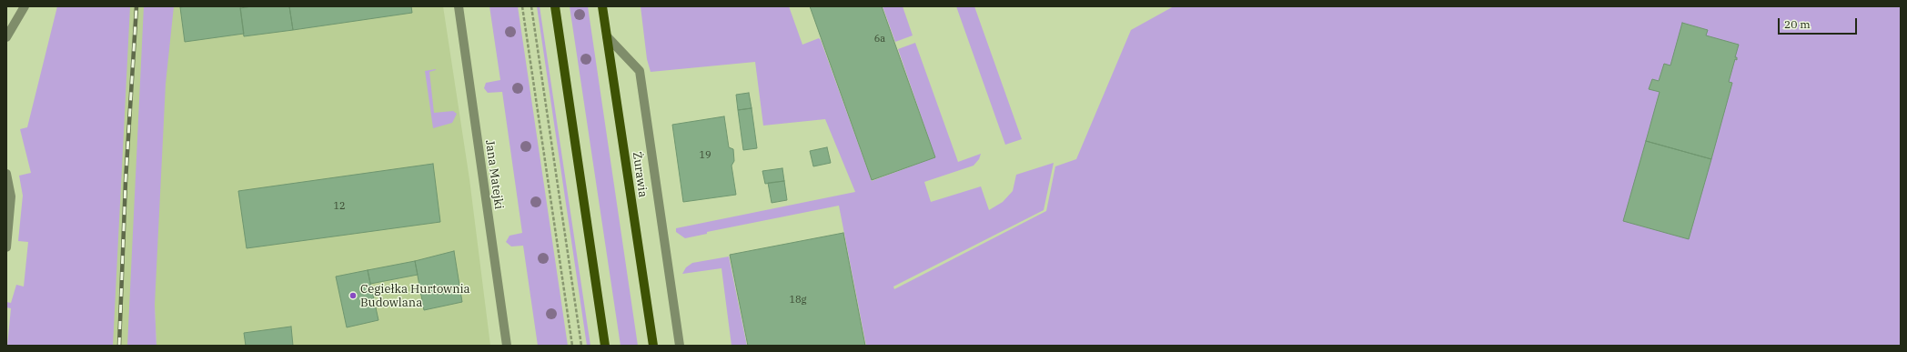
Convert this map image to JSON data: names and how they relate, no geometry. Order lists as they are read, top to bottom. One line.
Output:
{"streets":{"main road":["Żurawia"],"street":["Jana Matejki"]},"places":["Cegiełka Hurtownia Budowlana"],"house_numbers":["6a","19","12","18g"],"scale_bar":"20 m"}
